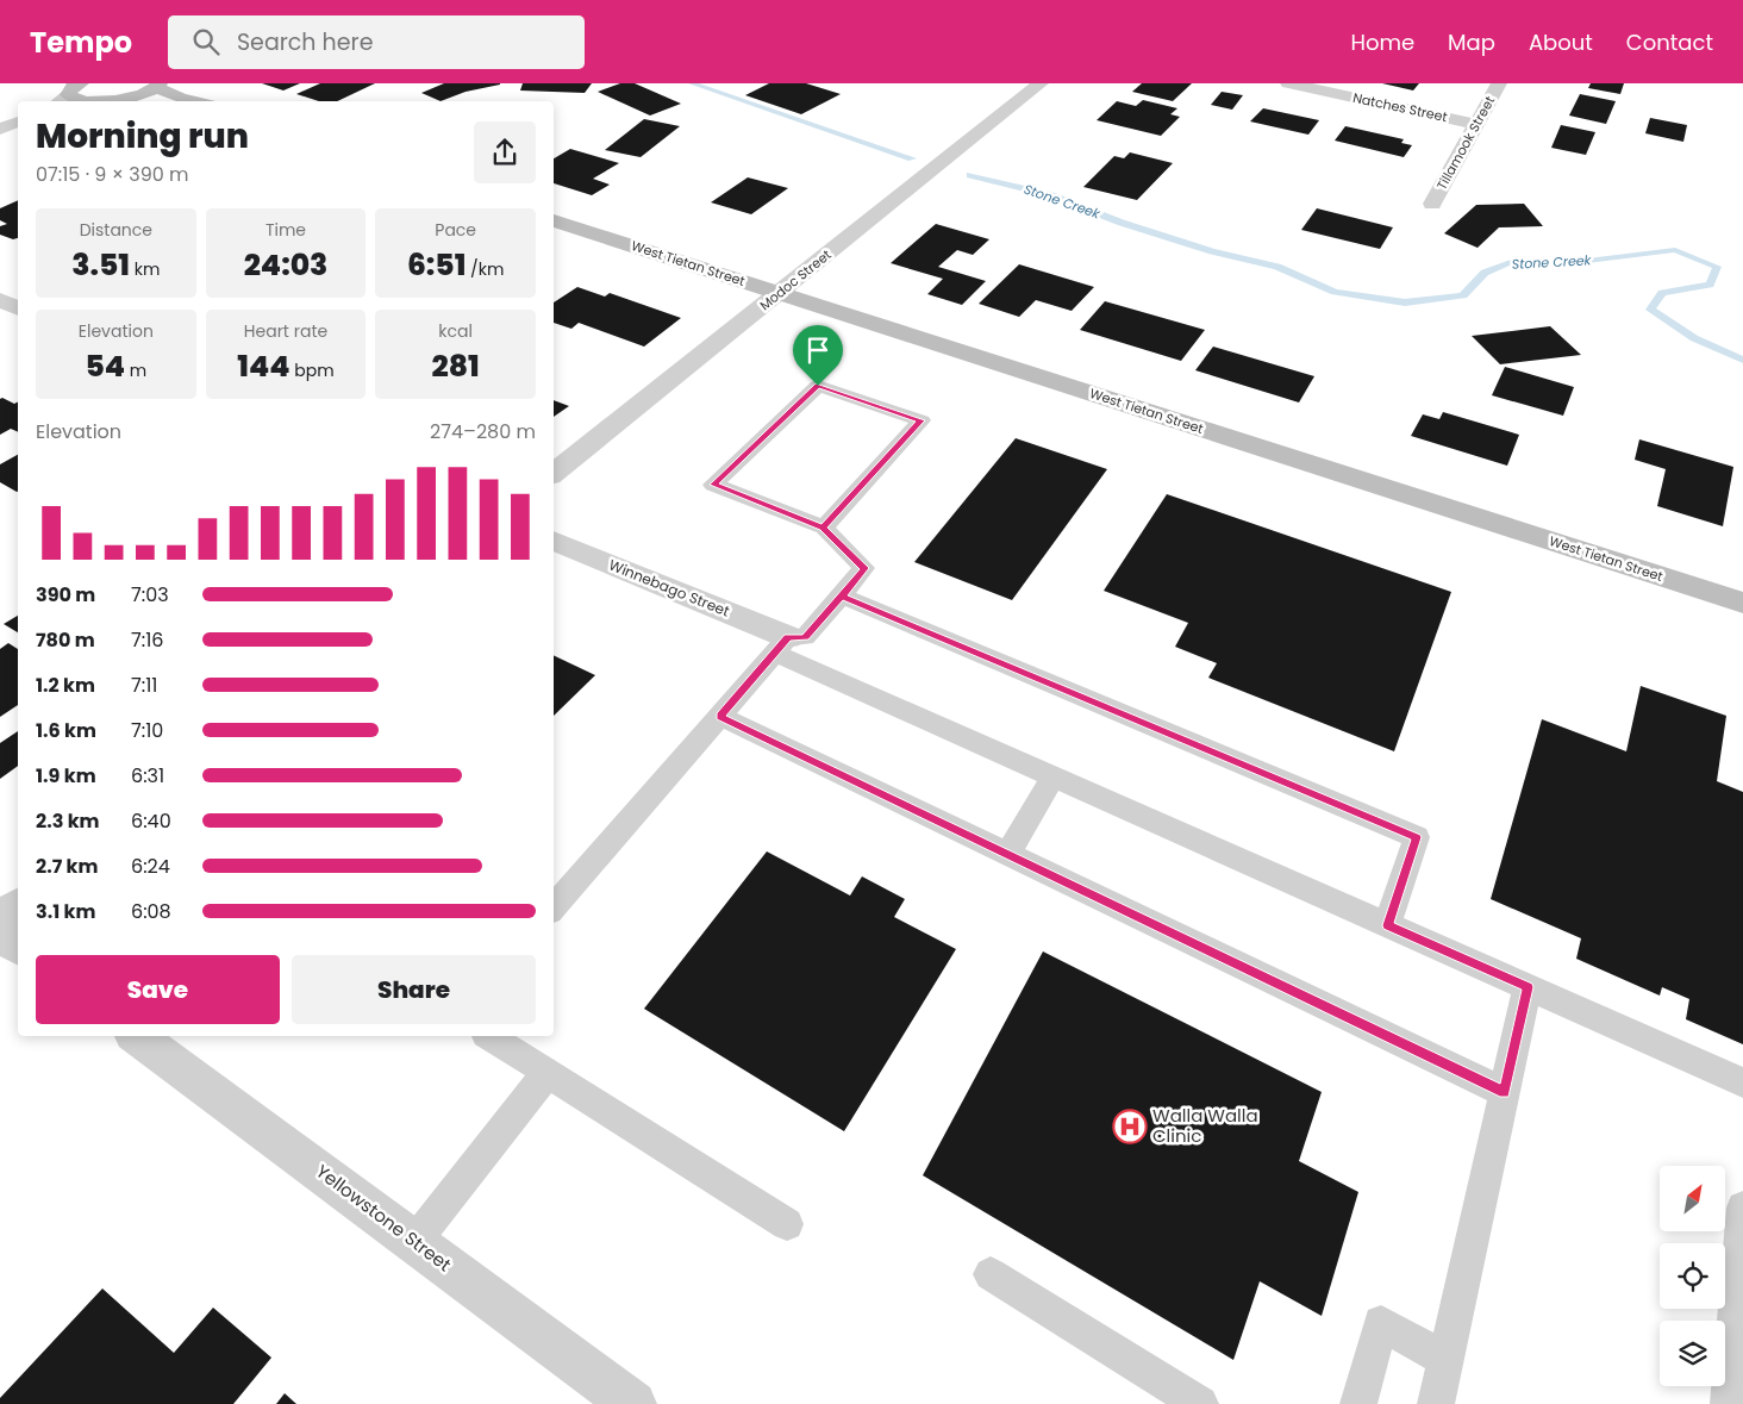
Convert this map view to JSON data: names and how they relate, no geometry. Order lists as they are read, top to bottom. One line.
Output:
{"streets":{"main road":["West Tietan Street"],"street":["Natches Street","Tillamook Street","Modoc Street","Winnebago Street","Yellowstone Street"]},"crossings":[["Natches Street","Tillamook Street"],["West Tietan Street","Modoc Street"]],"water":["Stone Creek"],"places":{"hospital":["Walla Walla Clinic"]},"north":"top right","page":{"header":"Tempo","search":"Search here","nav":["Home","Map","About","Contact"],"heading":["Morning run","07:15 · 9 × 390 m"],"stats":[["Distance","3.51 km"],["Time","24:03"],["Pace","6:51 /km"],["Elevation","54 m"],["Heart rate","144 bpm"],["kcal","281"]],"chart":["Elevation","274–280 m"],"list":[{"name":"390 m","note":"7:03"},{"name":"780 m","note":"7:16"},{"name":"1.2 km","note":"7:11"},{"name":"1.6 km","note":"7:10"},{"name":"1.9 km","note":"6:31"},{"name":"2.3 km","note":"6:40"},{"name":"2.7 km","note":"6:24"},{"name":"3.1 km","note":"6:08"}],"buttons":["Save","Share"]}}
